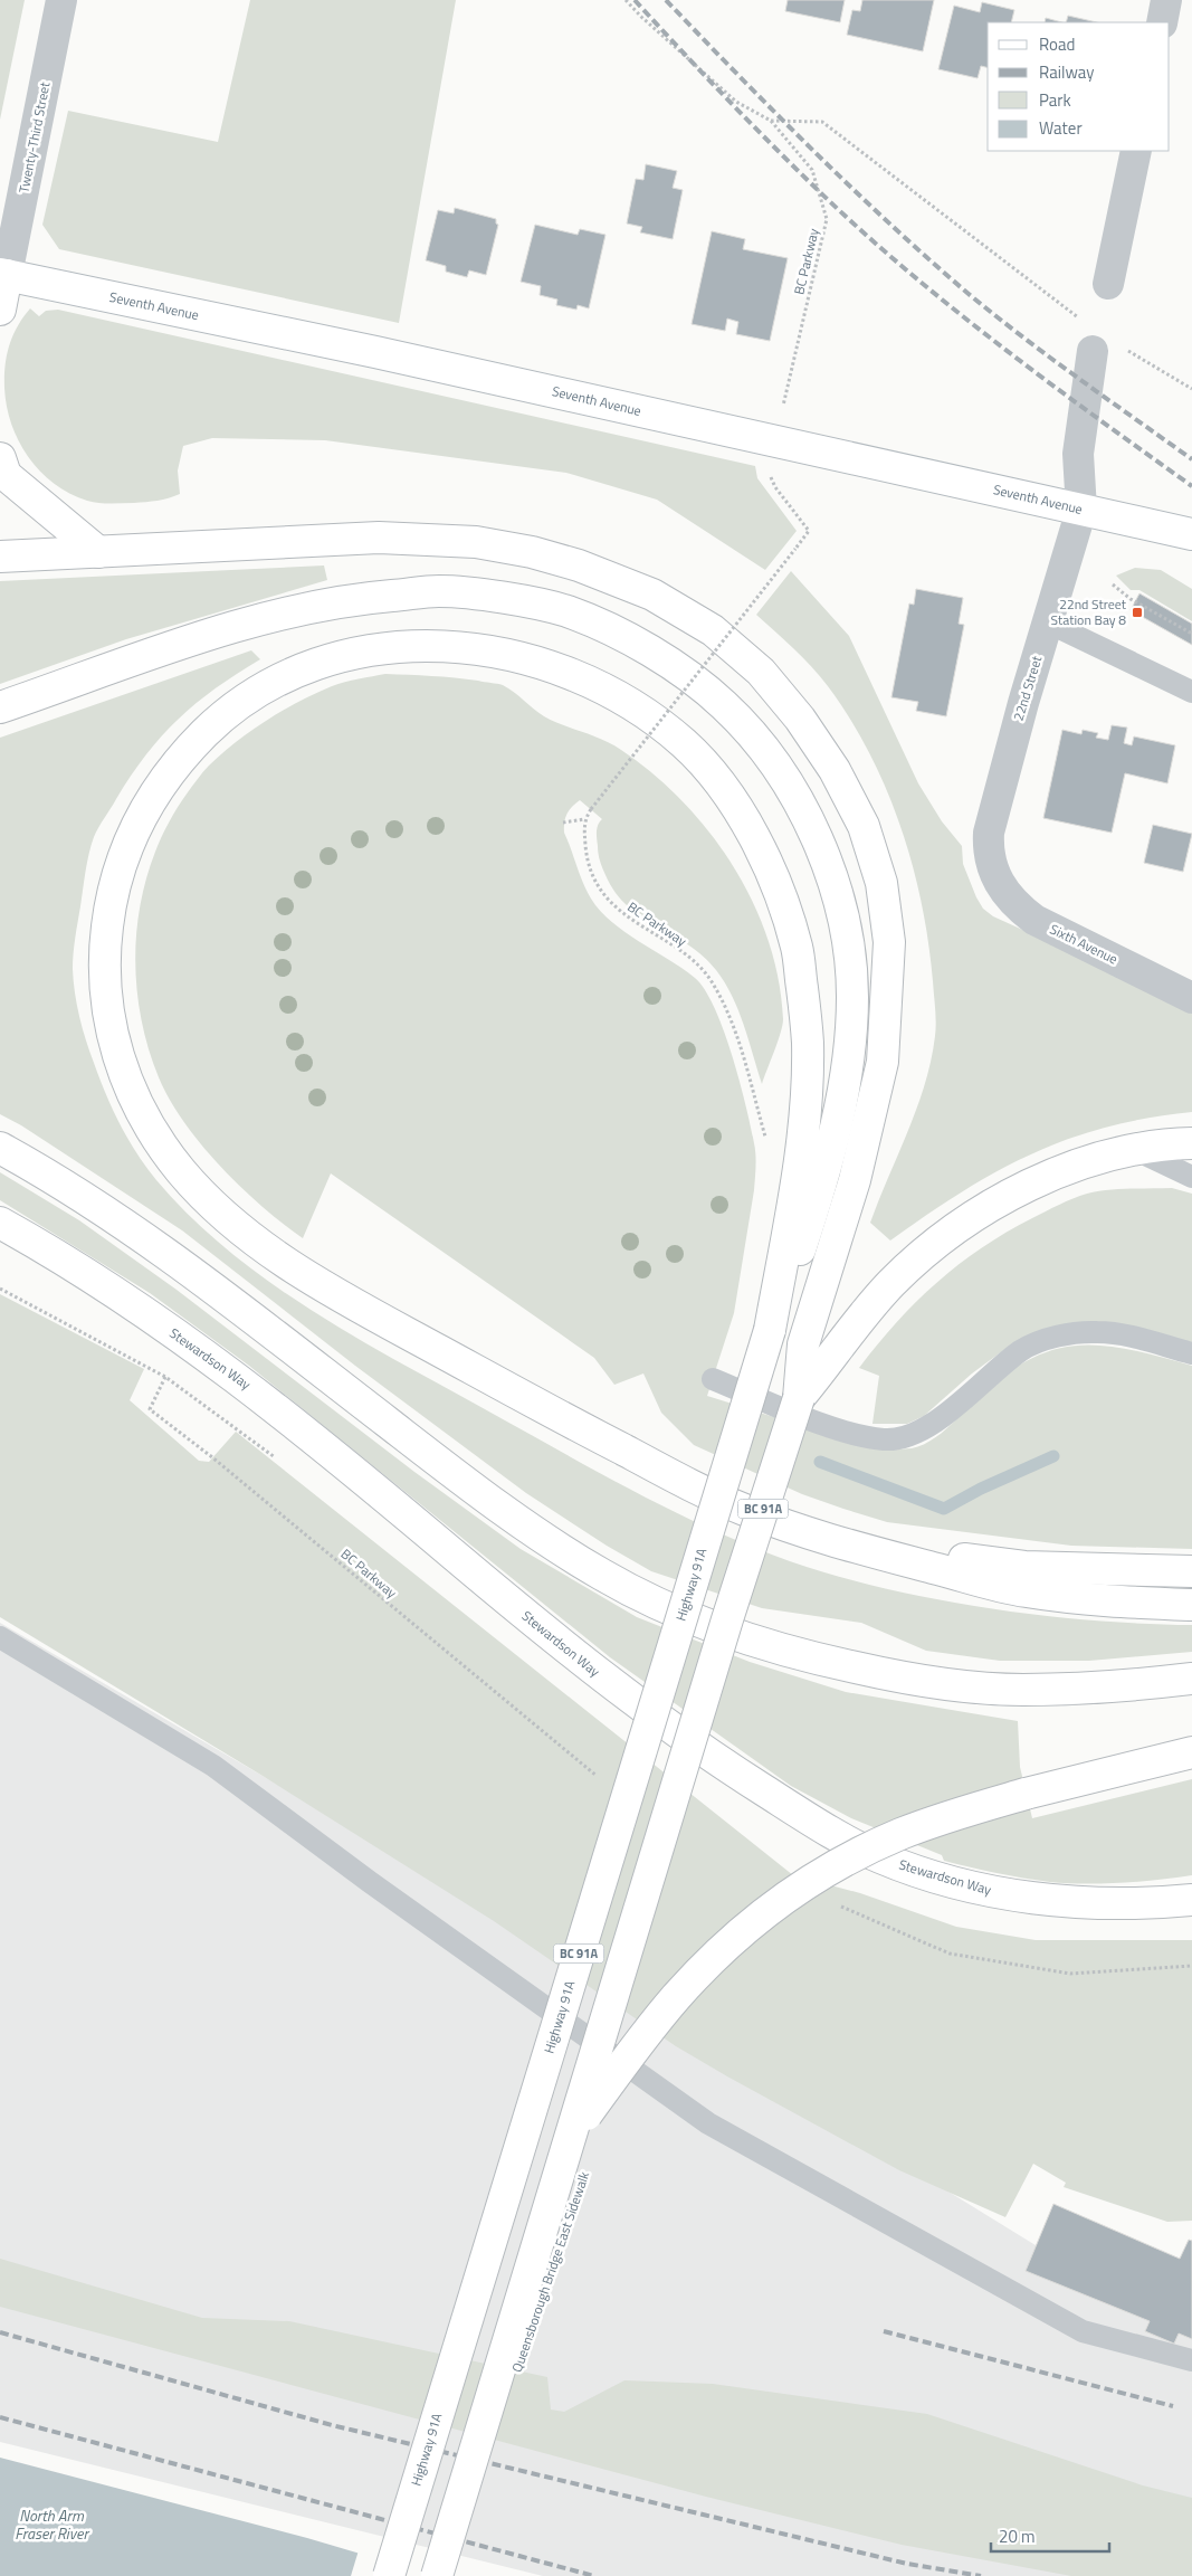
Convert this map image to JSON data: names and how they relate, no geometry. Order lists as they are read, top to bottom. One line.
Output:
{"streets":{"main road":["Seventh Avenue","Stewardson Way","BC 91A","Highway 91A"],"street":["Twenty-Third Street","22nd Street","Sixth Avenue"],"path":["BC Parkway"]},"crossings":[["Twenty-Third Street","Seventh Avenue"],["Seventh Avenue","22nd Street"],["22nd Street","Sixth Avenue"]],"water":["North Arm Fraser River"],"places":{"transit":["22nd Street Station Bay 8"]},"legend":["Road","Railway","Park","Water"],"scale_bar":"20 m"}
